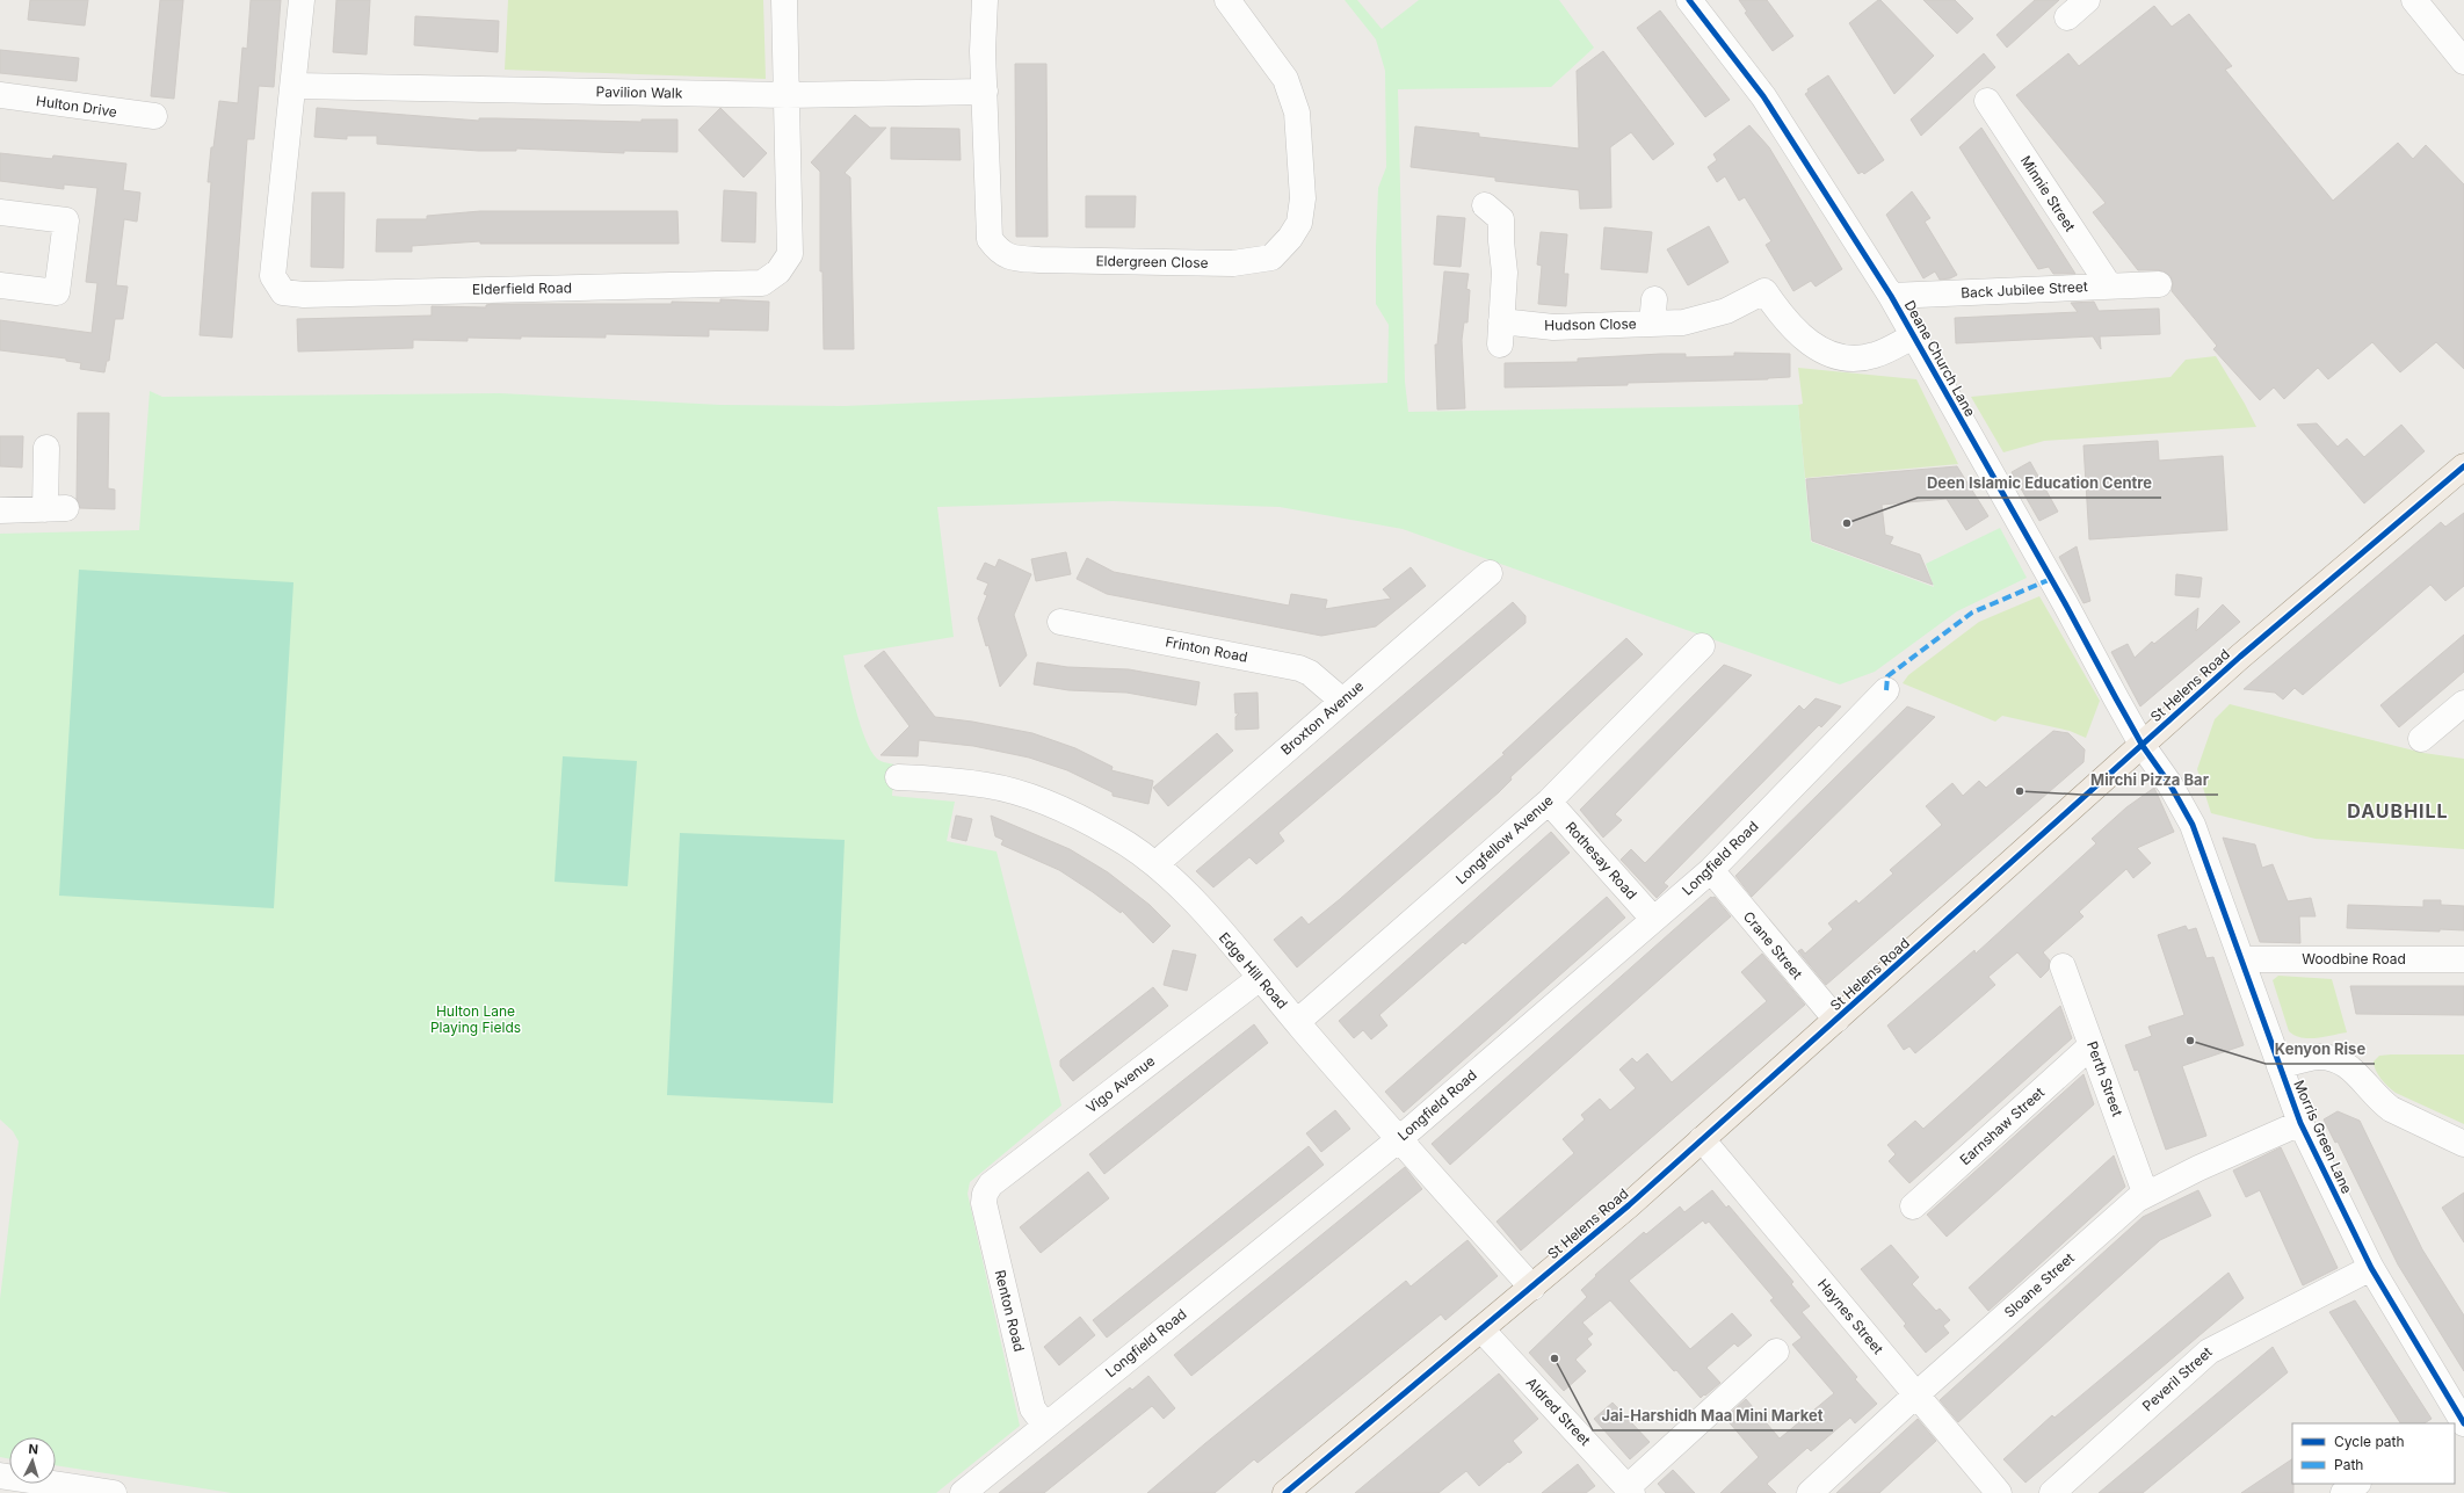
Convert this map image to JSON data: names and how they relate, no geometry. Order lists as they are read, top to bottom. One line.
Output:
{"streets":{"main road":["St Helens Road"],"street":["Pavilion Walk","Hulton Drive","Minnie Street","Eldergreen Close","Elderfield Road","Back Jubilee Street","Hudson Close","Deane Church Lane","Frinton Road","Broxton Avenue","Longfellow Avenue","Longfield Road","Rothesay Road","Crane Street","Woodbine Road","Edge Hill Road","Perth Street","Vigo Avenue","Earnshaw Street","Morris Green Lane","Sloane Street","Renton Road","Haynes Street","Peveril Street","Aldred Street"]},"crossings":[["Pavilion Walk","Eldergreen Close"],["Pavilion Walk","Elderfield Road"],["Minnie Street","Back Jubilee Street"],["Back Jubilee Street","Deane Church Lane"],["Hudson Close","Deane Church Lane"],["Deane Church Lane","St Helens Road"],["Deane Church Lane","Morris Green Lane"],["Frinton Road","Broxton Avenue"],["St Helens Road","Crane Street"],["St Helens Road","Edge Hill Road"],["St Helens Road","Morris Green Lane"],["St Helens Road","Haynes Street"],["St Helens Road","Aldred Street"],["Broxton Avenue","Edge Hill Road"],["Longfellow Avenue","Rothesay Road"],["Longfellow Avenue","Edge Hill Road"],["Longfield Road","Rothesay Road"],["Longfield Road","Crane Street"],["Longfield Road","Edge Hill Road"],["Longfield Road","Renton Road"],["Woodbine Road","Morris Green Lane"],["Edge Hill Road","Vigo Avenue"],["Perth Street","Earnshaw Street"],["Perth Street","Sloane Street"],["Vigo Avenue","Renton Road"],["Morris Green Lane","Sloane Street"],["Morris Green Lane","Peveril Street"],["Sloane Street","Haynes Street"]],"districts":["DAUBHILL"],"parks":["Hulton Lane Playing Fields"],"places":["Deen Islamic Education Centre","Mirchi Pizza Bar","Kenyon Rise","Jai-Harshidh Maa Mini Market"],"legend":["Cycle path","Path"],"north":"top"}
